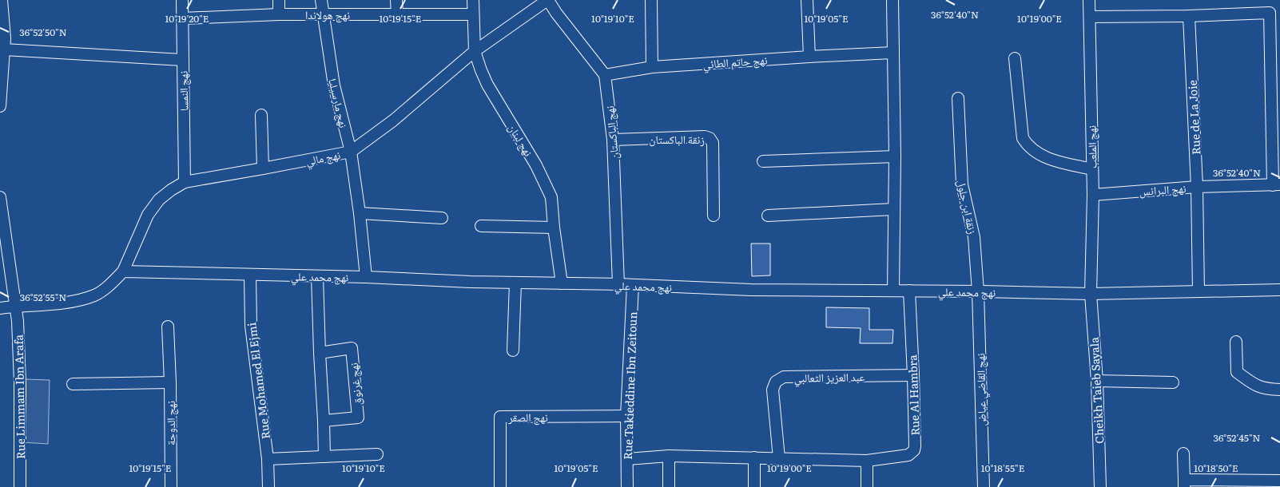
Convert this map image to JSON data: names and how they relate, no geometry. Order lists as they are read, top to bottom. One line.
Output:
{"streets":{"street":["نهج هولاندا","نهج حاتم الطائي","نهج النمسا","نهج مارسيليا","Rue de La Joie","نهج الباكستان","زنقة الباكستان","نهج لبنان","نهج الملعب","نهج مالي","نهج البرانس","زنقة ابن جلول","نهج محمد علي","عبد العزيز الثعالبي","Rue Mohamed El Ejmi","نهج غرنوق","Rue Takieddine Ibn Zeitoun","نهج القاضي عياض","Cheikh Taieb Sayala","Rue Al Hambra","Rue Limmam Ibn Arafa","نهج الصقر","نهج الدوحة"]},"crossings":[["نهج هولاندا","نهج النمسا"],["نهج هولاندا","نهج مارسيليا"],["نهج هولاندا","نهج لبنان"],["نهج حاتم الطائي","نهج الباكستان"],["نهج النمسا","نهج مالي"],["نهج مارسيليا","نهج مالي"],["نهج مارسيليا","نهج محمد علي"],["Rue de La Joie","نهج البرانس"],["Rue de La Joie","نهج محمد علي"],["نهج الباكستان","زنقة الباكستان"],["نهج الباكستان","نهج محمد علي"],["نهج لبنان","نهج مالي"],["نهج لبنان","نهج محمد علي"],["نهج الملعب","نهج البرانس"],["نهج الملعب","نهج محمد علي"],["نهج الملعب","Cheikh Taieb Sayala"],["نهج مالي","نهج محمد علي"],["زنقة ابن جلول","نهج محمد علي"],["زنقة ابن جلول","نهج القاضي عياض"],["نهج محمد علي","Rue Mohamed El Ejmi"],["نهج محمد علي","Rue Takieddine Ibn Zeitoun"],["نهج محمد علي","نهج القاضي عياض"],["نهج محمد علي","Cheikh Taieb Sayala"],["نهج محمد علي","Rue Al Hambra"],["عبد العزيز الثعالبي","Rue Al Hambra"],["Rue Takieddine Ibn Zeitoun","Rue Al Hambra"],["Rue Takieddine Ibn Zeitoun","نهج الصقر"]],"coordinates":["36°52'40\"N","10°19'20\"E","10°19'15\"E","10°19'05\"E","10°19'00\"E","10°19'10\"E","36°52'50\"N","36°52'55\"N","36°52'45\"N","10°18'55\"E","10°18'50\"E"]}
